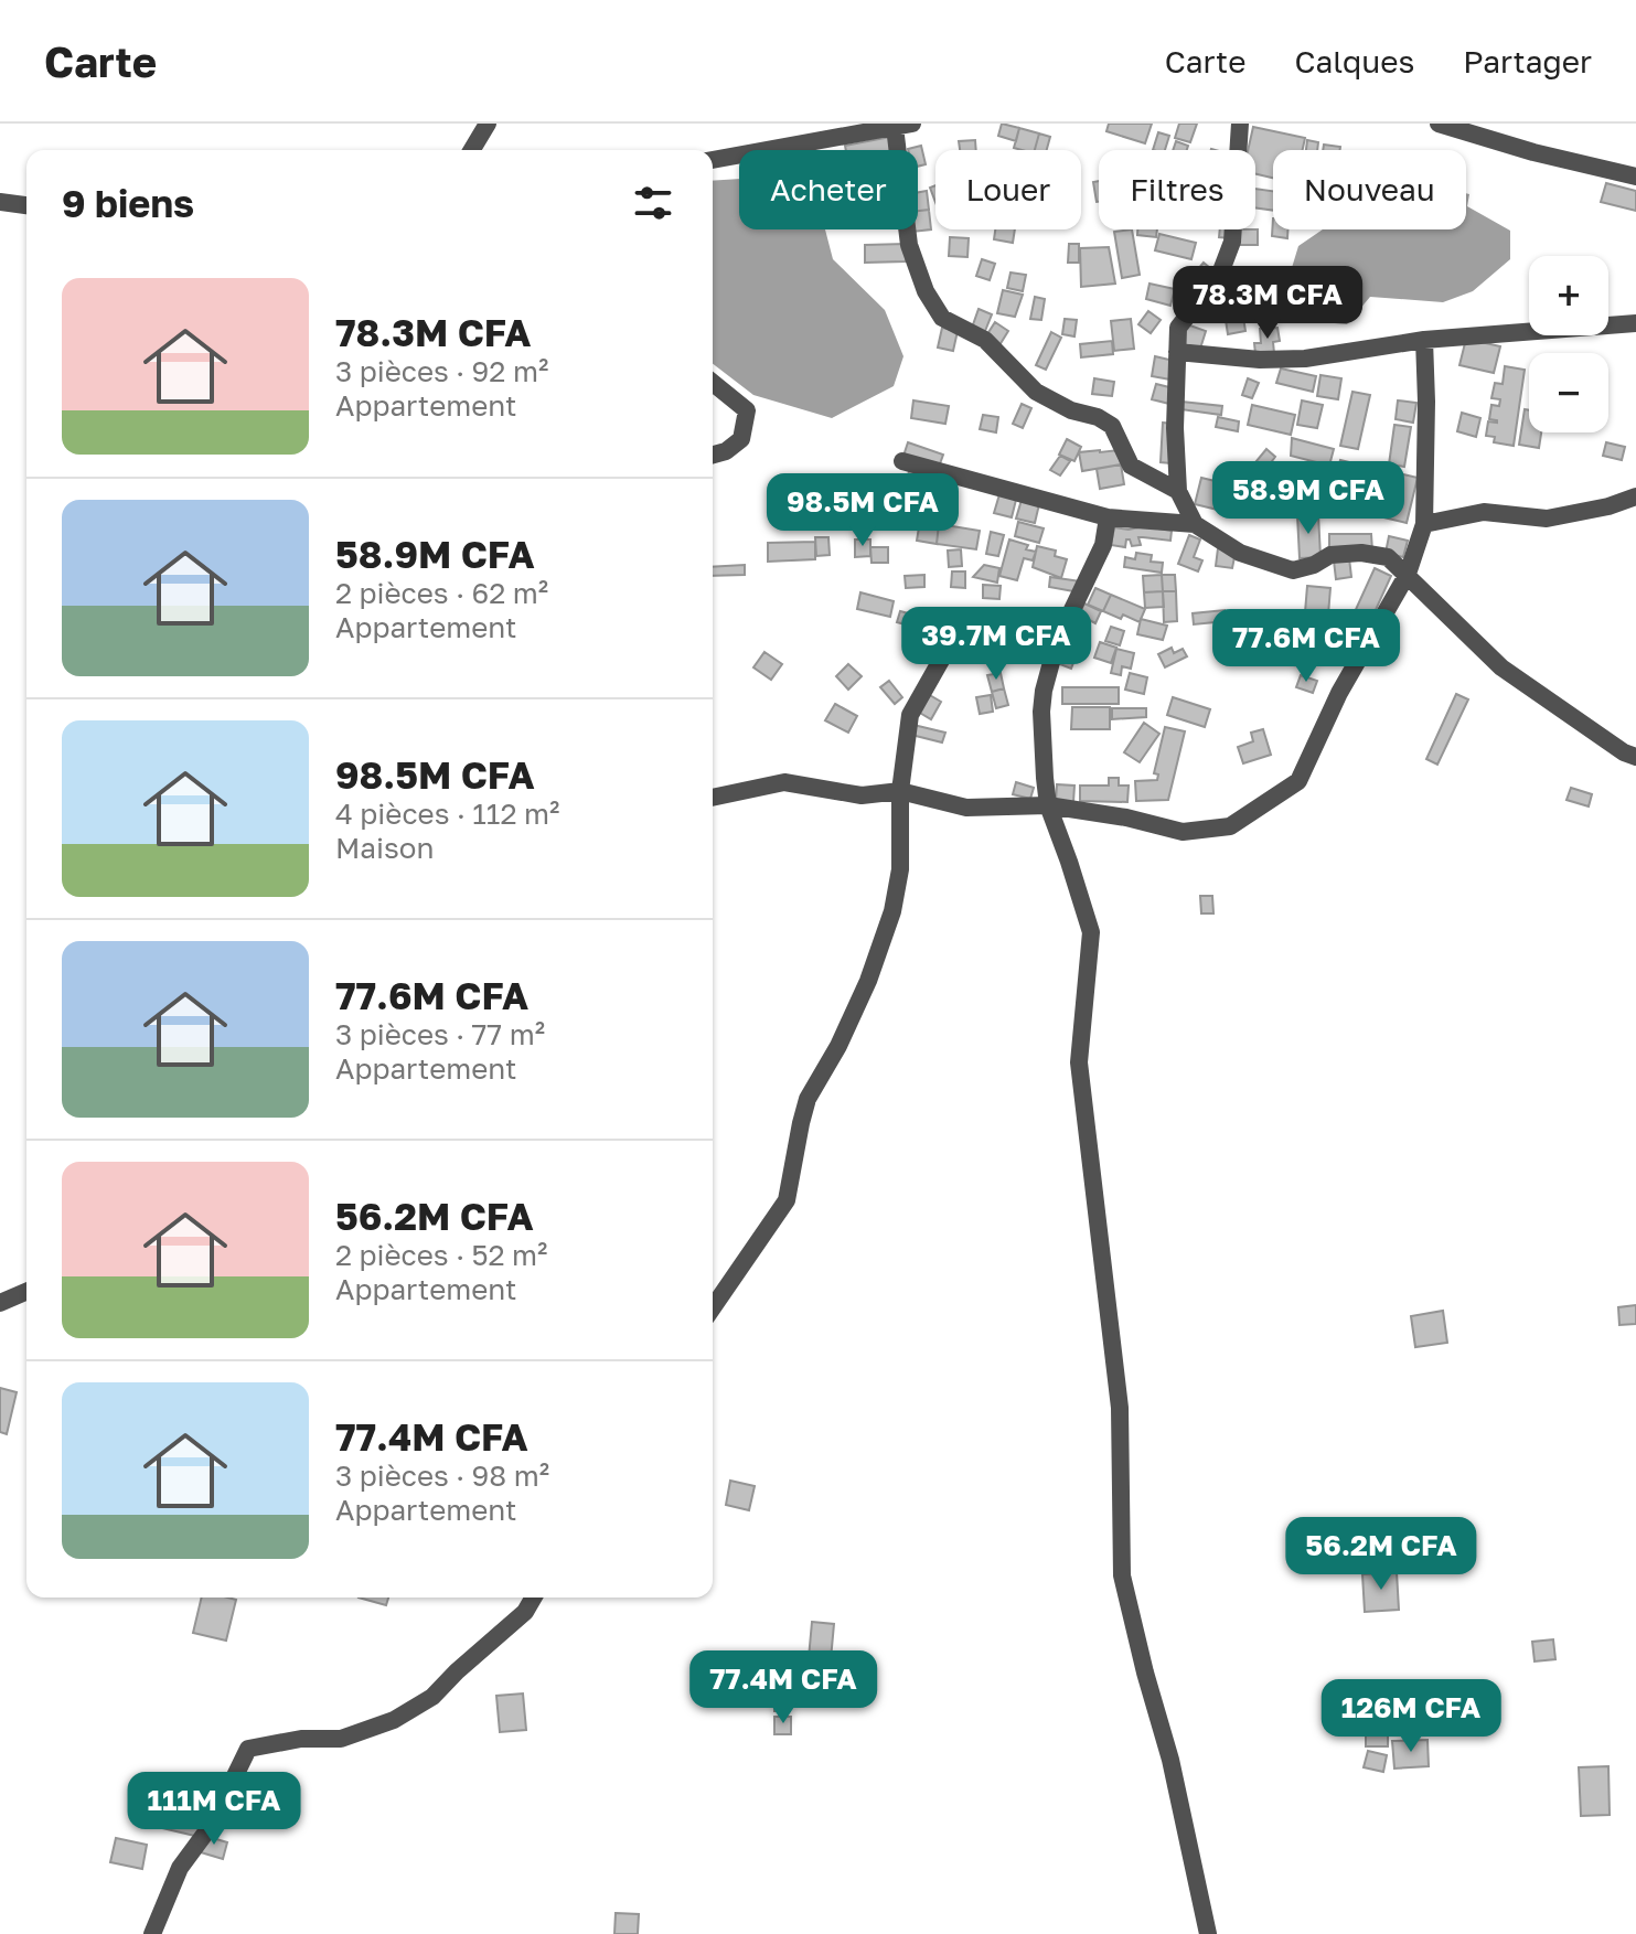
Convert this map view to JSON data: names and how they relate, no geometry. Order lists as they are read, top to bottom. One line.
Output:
{"page":{"header":"Carte","nav":["Carte","Calques","Partager"],"chip":["Acheter","Louer","Filtres","Nouveau"],"heading":"9 biens","map_buttons":["+","−"],"list":[{"name":"78.3M CFA","note":"3 pièces · 92 m² · Appartement"},{"name":"58.9M CFA","note":"2 pièces · 62 m² · Appartement"},{"name":"98.5M CFA","note":"4 pièces · 112 m² · Maison"},{"name":"77.6M CFA","note":"3 pièces · 77 m² · Appartement"},{"name":"56.2M CFA","note":"2 pièces · 52 m² · Appartement"},{"name":"77.4M CFA","note":"3 pièces · 98 m² · Appartement"}],"price":["78.3M CFA","58.9M CFA","98.5M CFA","39.7M CFA","77.6M CFA","56.2M CFA","77.4M CFA","126M CFA","111M CFA"]}}
